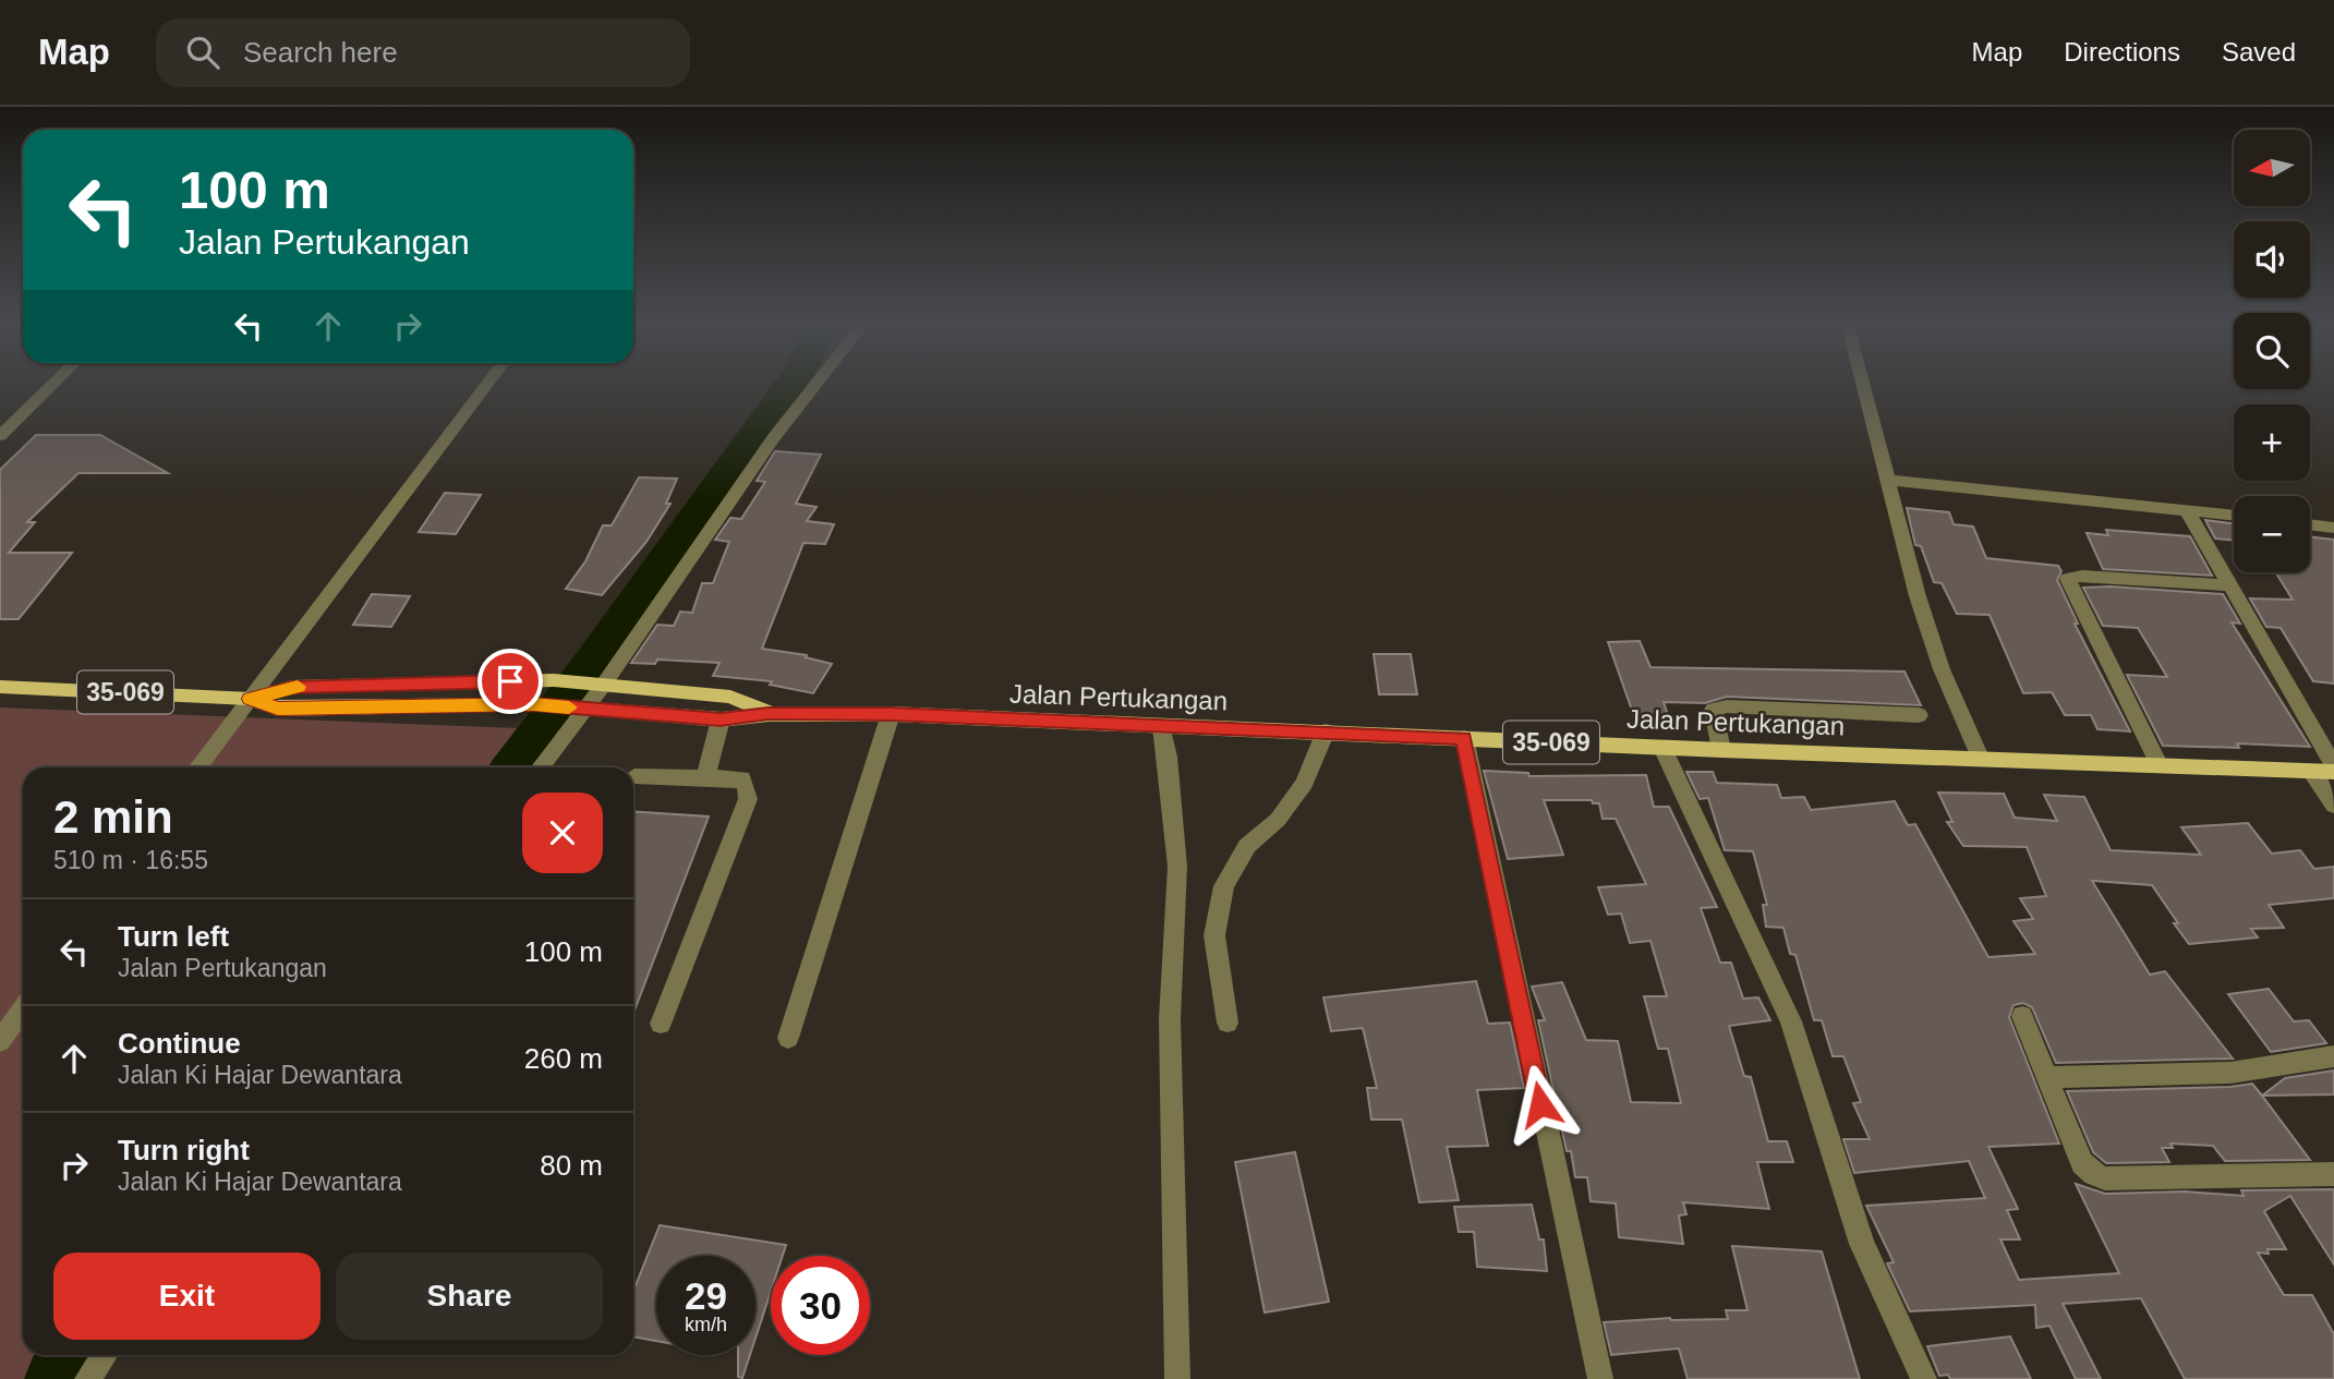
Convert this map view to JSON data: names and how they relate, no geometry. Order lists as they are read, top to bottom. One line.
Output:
{"streets":{"main road":["35-069","Jalan Pertukangan"]},"crossings":[["35-069","Jalan Pertukangan"]],"north":"left","page":{"header":"Map","search":"Search here","nav":["Map","Directions","Saved"],"map_buttons":["+","−"],"turn":["100 m","Jalan Pertukangan"],"heading":["2 min","510 m · 16:55"],"list":[{"name":"Turn left","note":"Jalan Pertukangan","value":"100 m"},{"name":"Continue","note":"Jalan Ki Hajar Dewantara","value":"260 m"},{"name":"Turn right","note":"Jalan Ki Hajar Dewantara","value":"80 m"}],"buttons":["Exit","Share"],"speed":"29 km/h","limit":"30"}}
